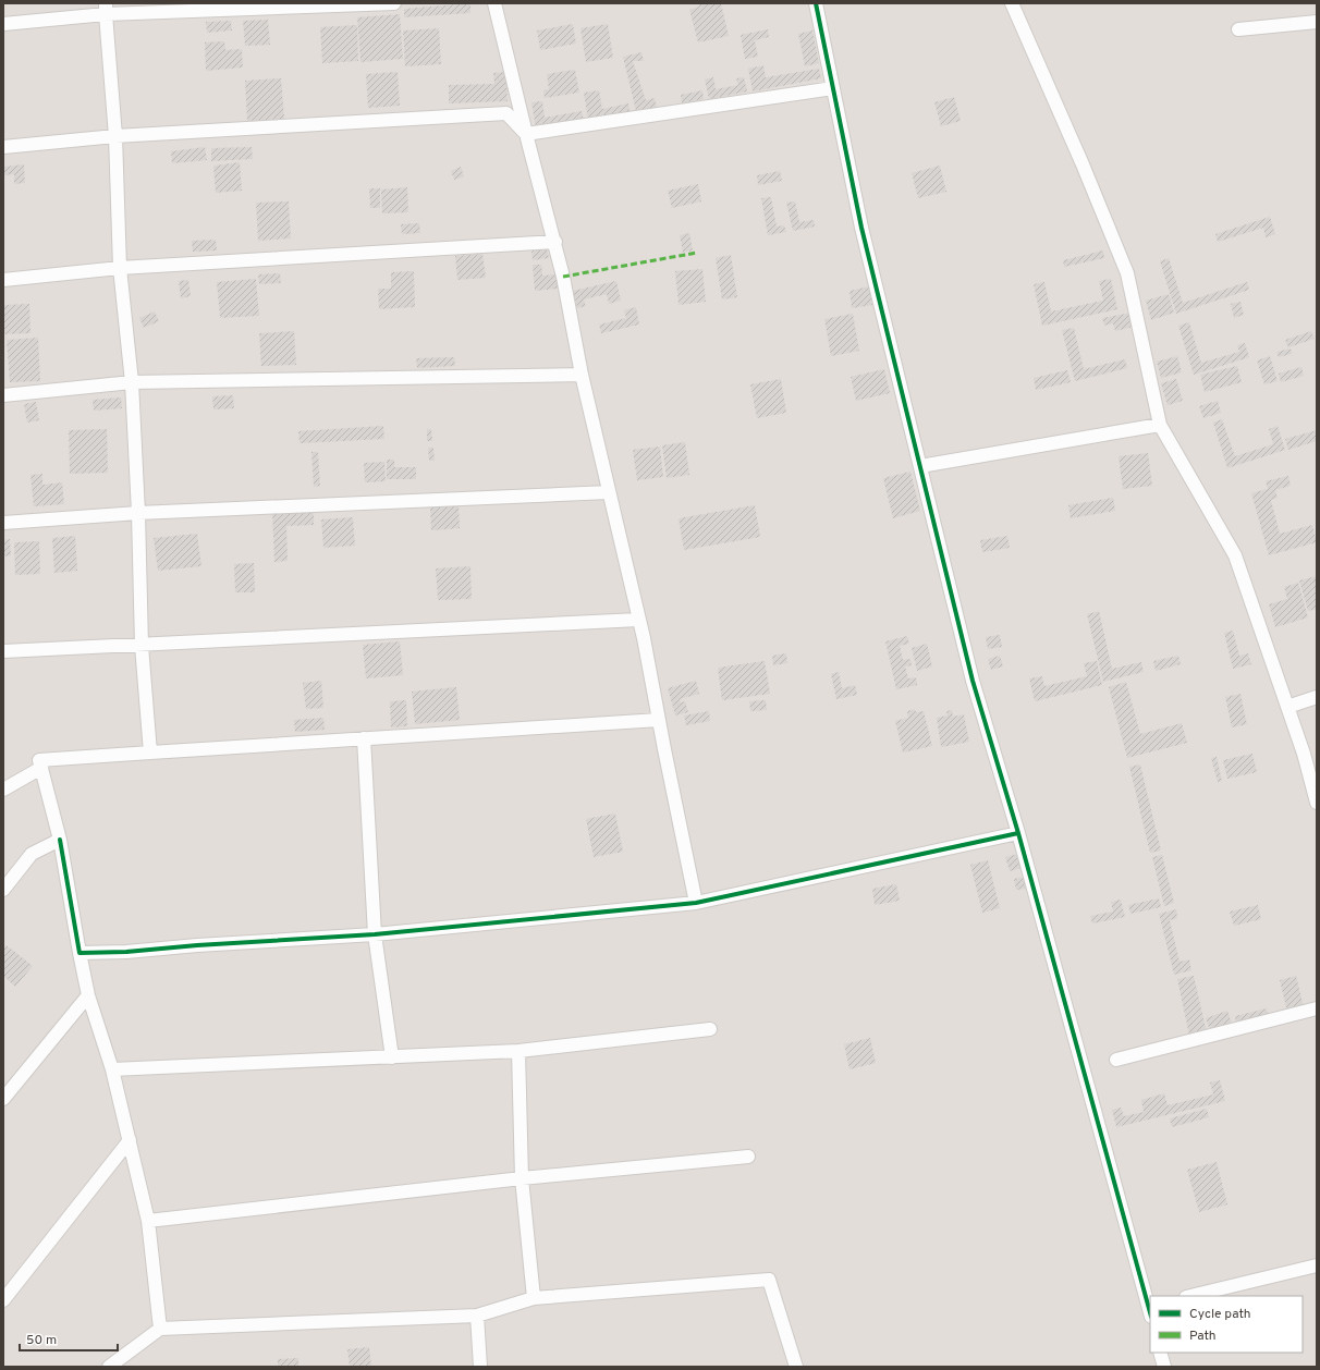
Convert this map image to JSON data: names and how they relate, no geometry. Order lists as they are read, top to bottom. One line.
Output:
{"legend":["Cycle path","Path"],"scale_bar":"50 m"}
